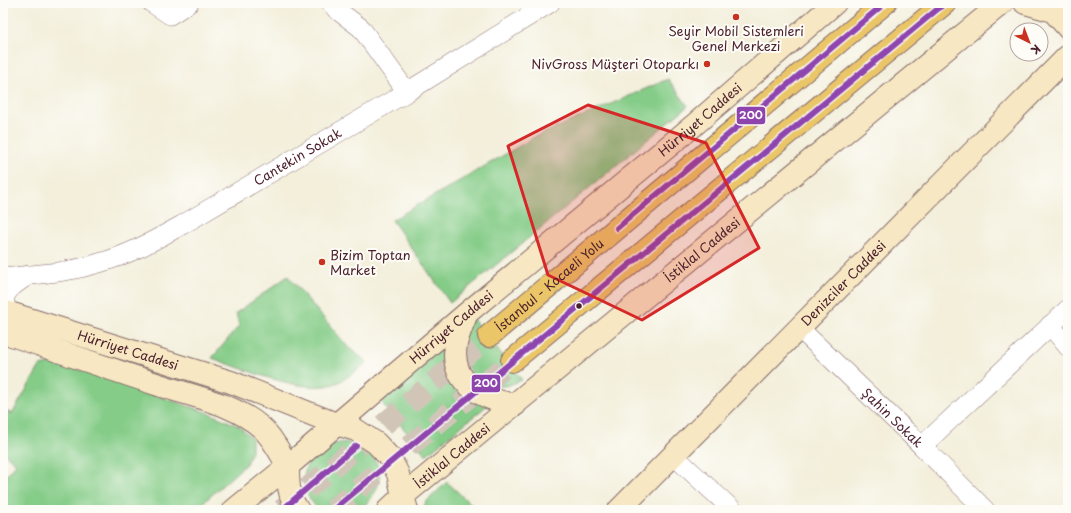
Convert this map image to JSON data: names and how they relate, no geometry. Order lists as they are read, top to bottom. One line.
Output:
{"streets":{"highway":["İstanbul - Kocaeli Yolu"],"main road":["Hürriyet Caddesi","İstiklal Caddesi","Denizciler Caddesi"],"street":["Cantekin Sokak","Şahin Sokak"]},"crossings":[["Hürriyet Caddesi","Cantekin Sokak"],["Denizciler Caddesi","Şahin Sokak"]],"places":["Seyir Mobil Sistemleri Genel Merkezi","NivGross Müşteri Otoparkı","Bizim Toptan Market"],"lines":["transit line 200"],"north":"bottom right"}
